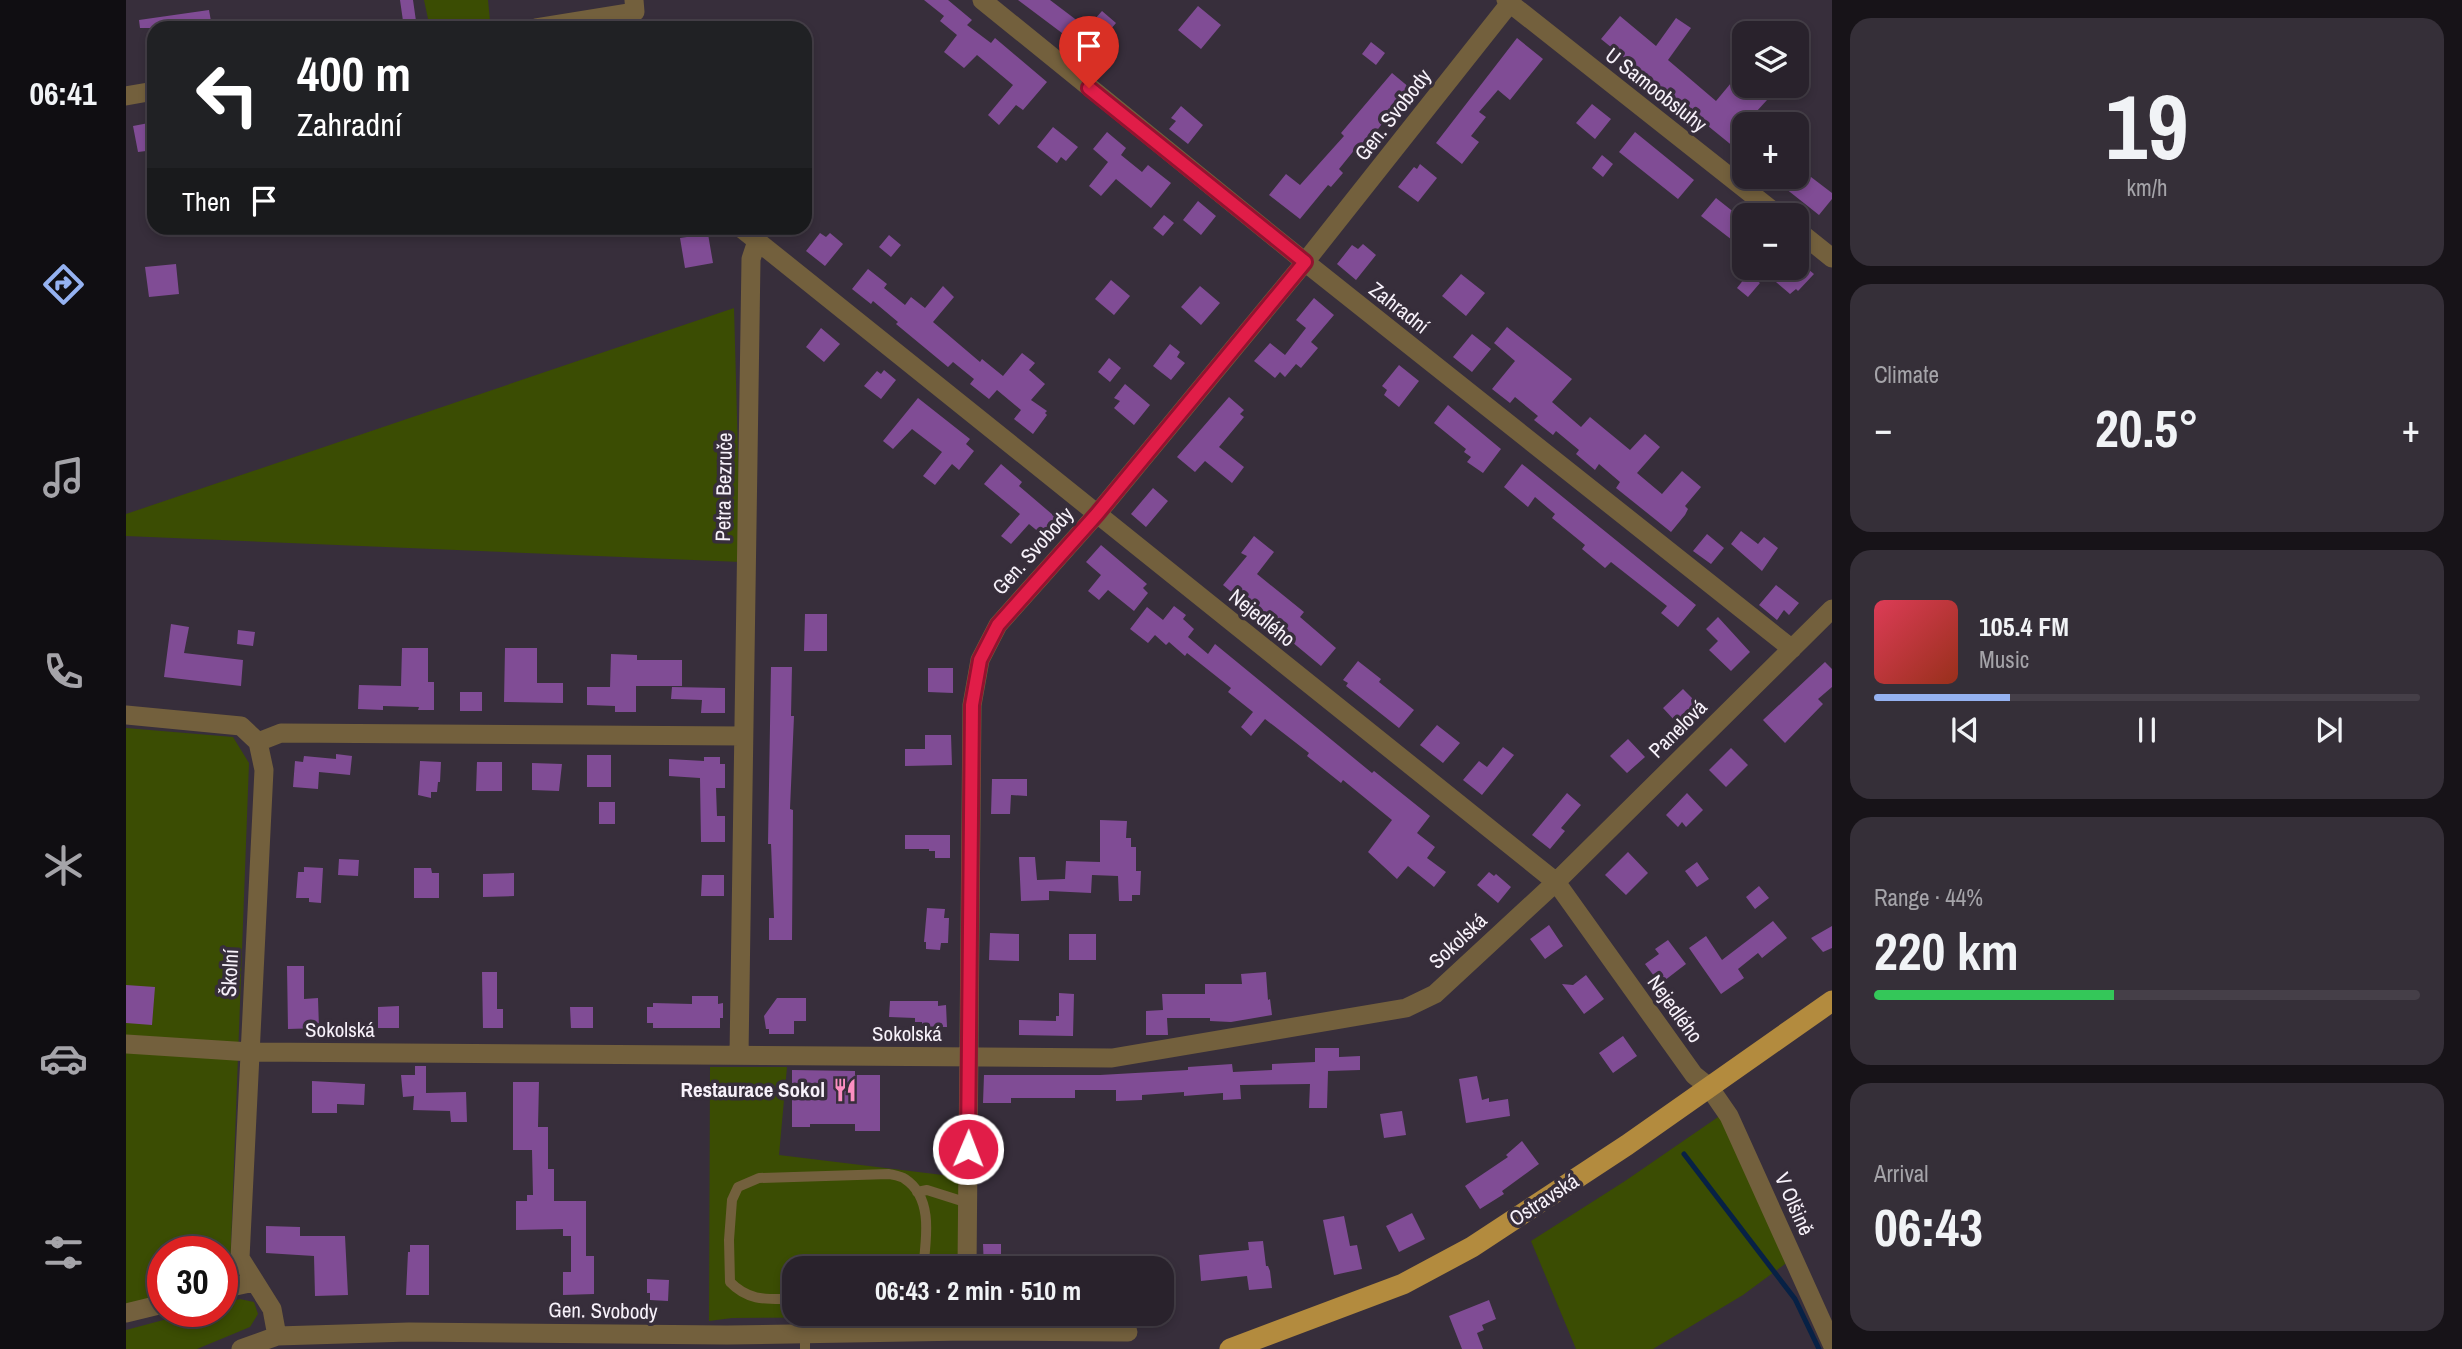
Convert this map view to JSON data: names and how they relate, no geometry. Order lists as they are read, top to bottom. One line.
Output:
{"streets":{"main road":["Ostravská"],"street":["U Samoobsluhy","Gen. Svobody","Zahradní","Petra Bezruče","Nejedlého","Panelová","Sokolská","Školní","V Olšině"]},"crossings":[["U Samoobsluhy","Gen. Svobody"],["Gen. Svobody","Zahradní"],["Gen. Svobody","Nejedlého"],["Gen. Svobody","Sokolská"],["Gen. Svobody","Školní"],["Zahradní","Panelová"],["Petra Bezruče","Nejedlého"],["Petra Bezruče","Sokolská"],["Nejedlého","Panelová"],["Nejedlého","Sokolská"],["Nejedlého","Ostravská"],["Nejedlého","V Olšině"],["Panelová","Sokolská"],["Sokolská","Školní"],["Ostravská","V Olšině"]],"places":{"restaurant":["Restaurace Sokol"]},"page":{"tabs":"06:41","tile":[["19","km/h"],"Climate",["Range · 44%","220 km"],["Arrival","06:43"]],"map_buttons":["+","−"],"turn":["400 m","Zahradní"],"then":"Then","heat":["−","20.5°","+"],"song":["105.4 FM","Music"],"limit":"30","trip":"06:43 · 2 min · 510 m"}}
